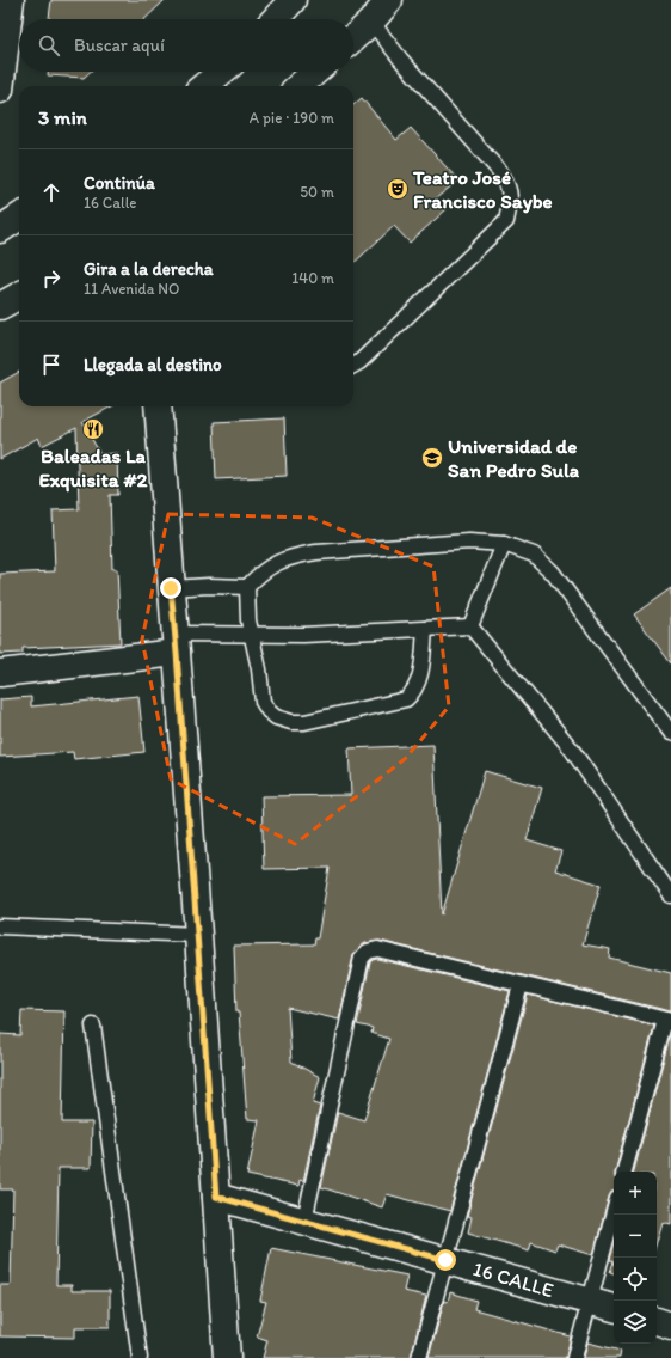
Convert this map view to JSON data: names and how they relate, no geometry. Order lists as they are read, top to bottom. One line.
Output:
{"streets":{"main road":["16 CALLE"]},"places":{"theatre":["Teatro José Francisco Saybe"],"restaurant":["Baleadas La Exquisita #2"],"school or university":["Universidad de San Pedro Sula"]},"page":{"search":"Buscar aquí","heading":["3 min","A pie · 190 m"],"list":[["Continúa","16 Calle","50 m"],["Gira a la derecha","11 Avenida NO","140 m"],"Llegada al destino"],"map_buttons":["+","−"]}}
